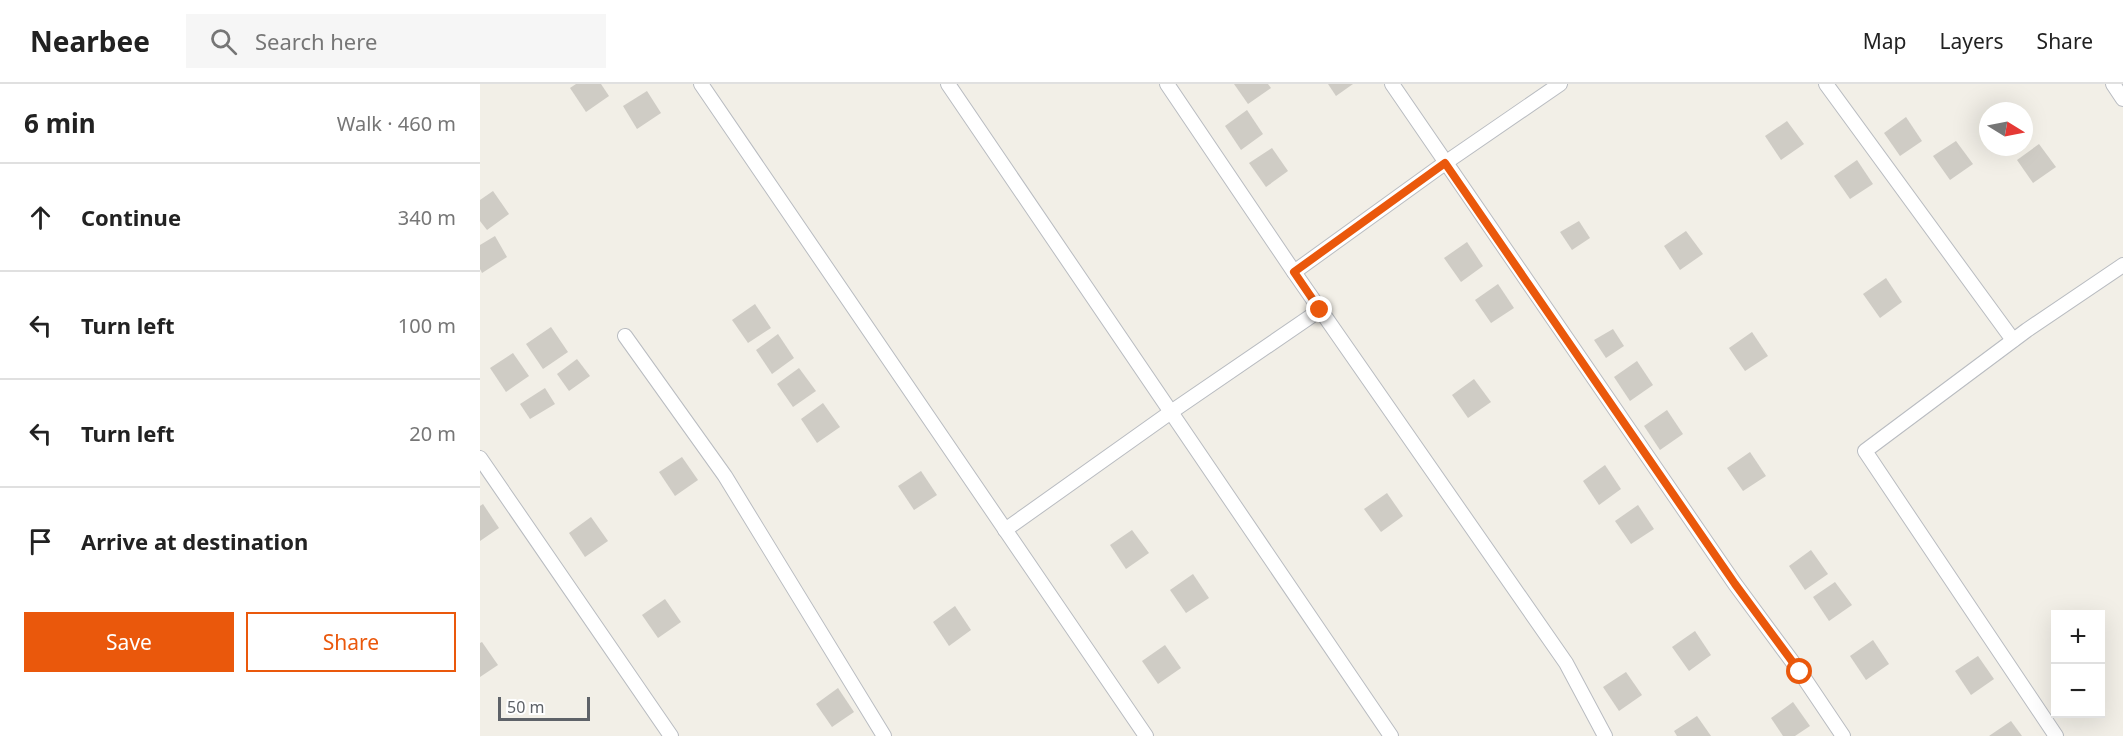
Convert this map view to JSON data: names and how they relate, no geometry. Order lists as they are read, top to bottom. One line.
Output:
{"scale_bar":"50 m","north":"right","page":{"header":"Nearbee","search":"Search here","nav":["Map","Layers","Share"],"heading":["6 min","Walk · 460 m"],"list":[["Continue","340 m"],["Turn left","100 m"],["Turn left","20 m"],"Arrive at destination"],"buttons":["Save","Share"],"map_buttons":["+","−"],"scale":"50 m"}}
